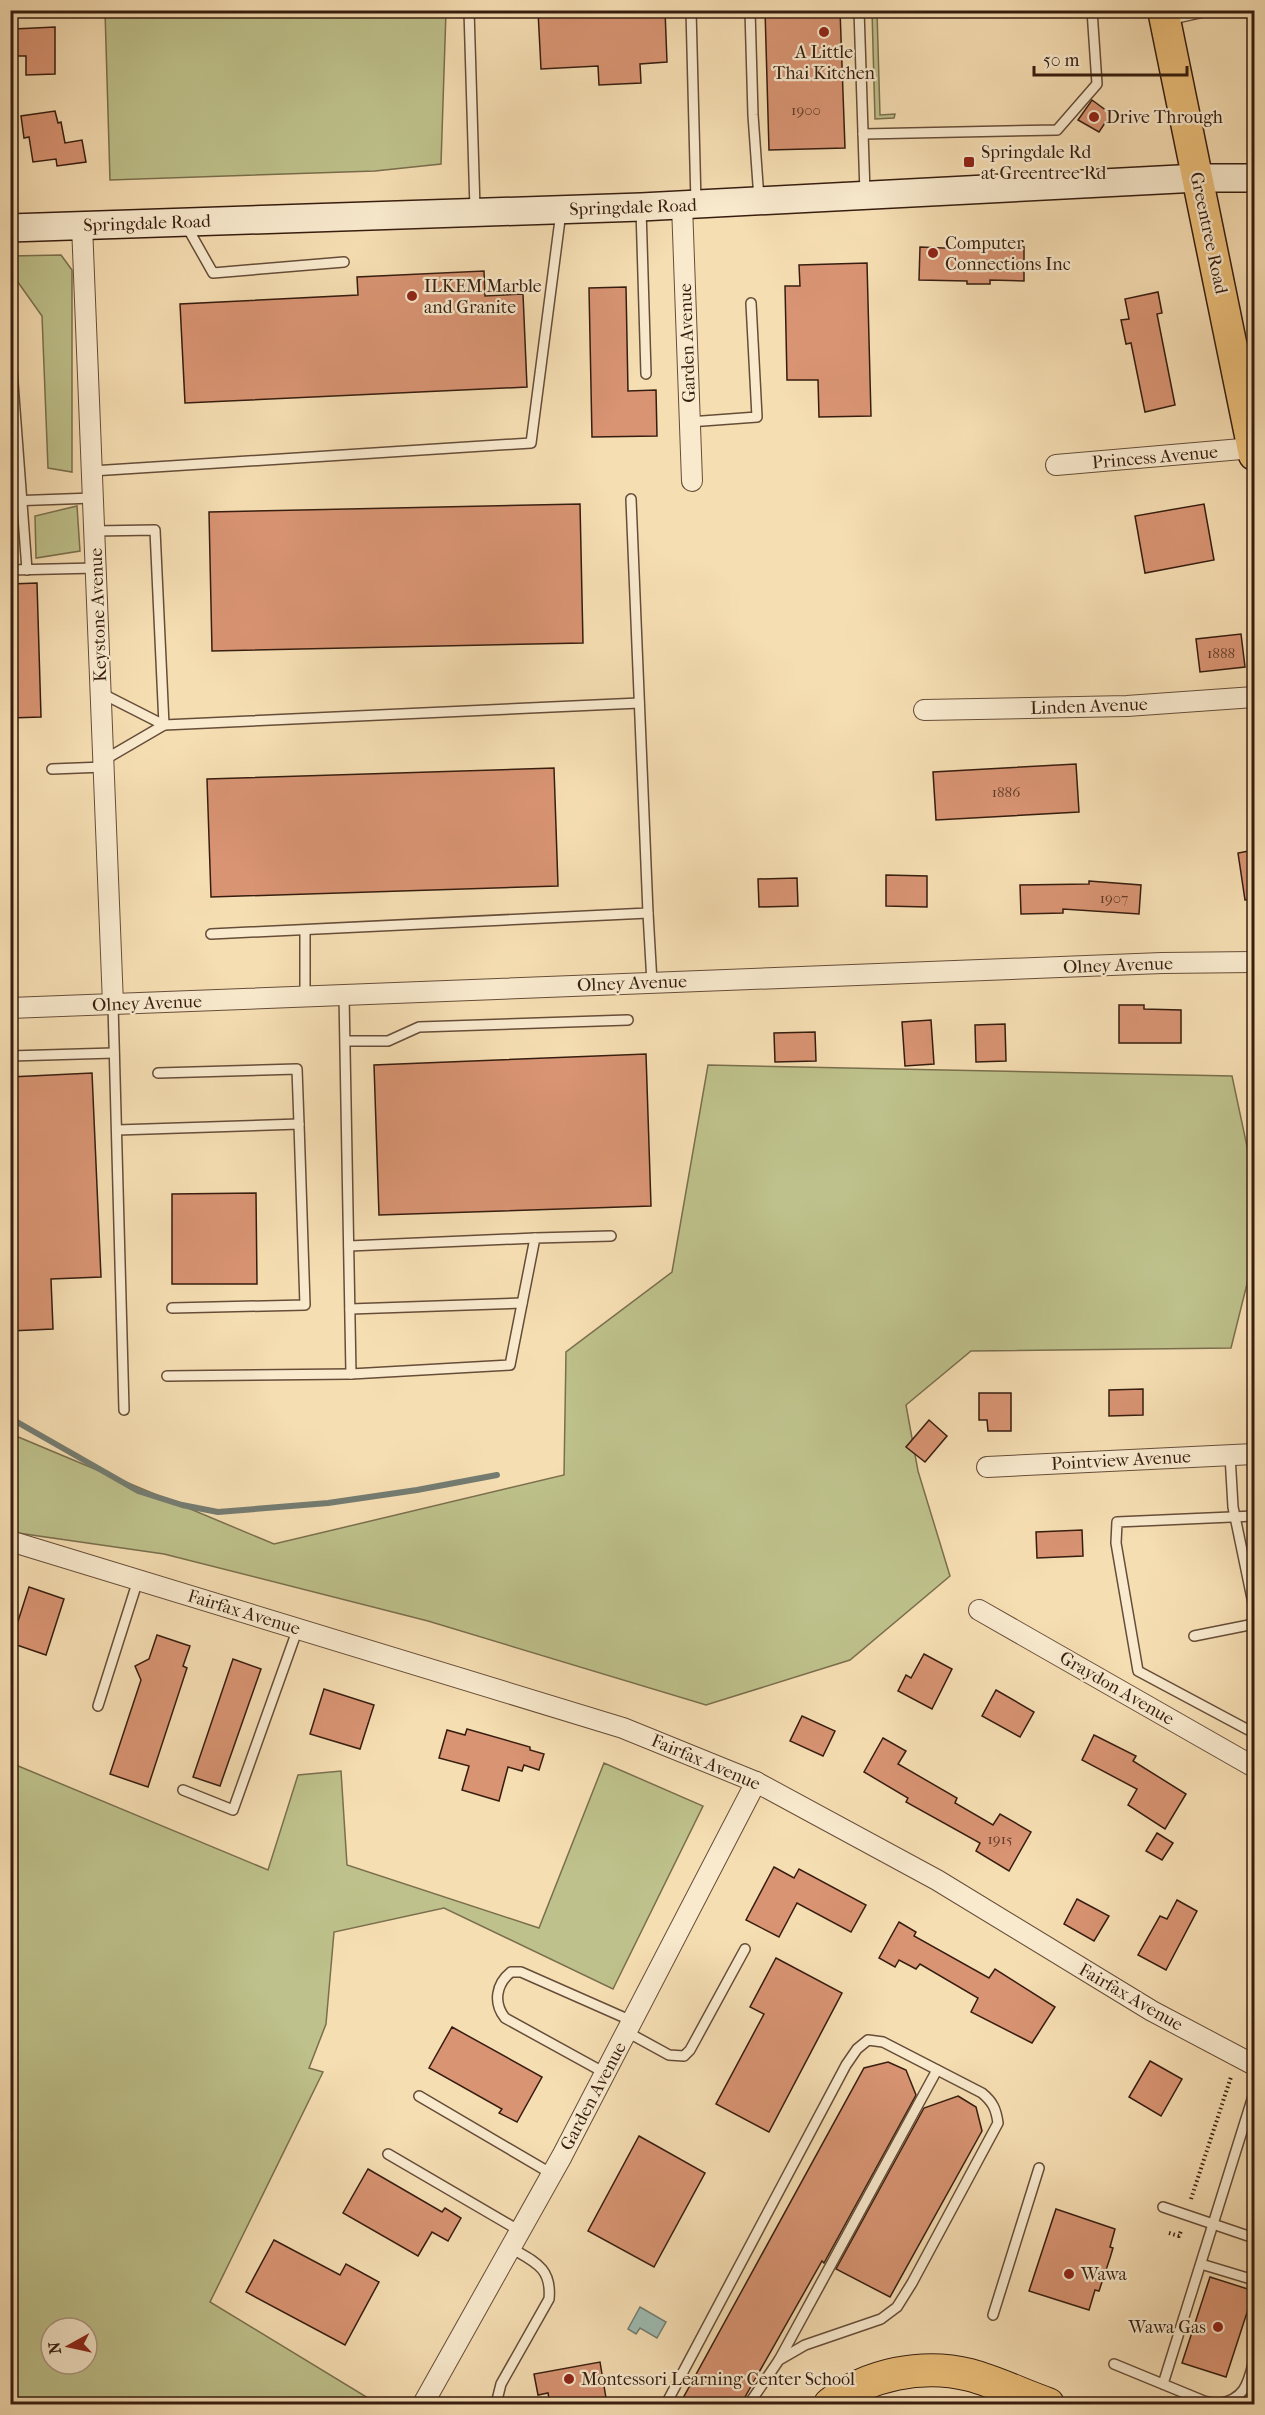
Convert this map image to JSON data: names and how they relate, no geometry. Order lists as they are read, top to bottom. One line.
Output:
{"streets":{"main road":["Springdale Road","Greentree Road"],"street":["Garden Avenue","Princess Avenue","Keystone Avenue","Linden Avenue","Olney Avenue","Pointview Avenue","Fairfax Avenue","Graydon Avenue"]},"crossings":[["Springdale Road","Greentree Road"],["Springdale Road","Garden Avenue"],["Springdale Road","Keystone Avenue"],["Greentree Road","Princess Avenue"],["Garden Avenue","Fairfax Avenue"],["Keystone Avenue","Olney Avenue"]],"places":{"other":["A Little Thai Kitchen","Drive Through","Computer Connections Inc","ILKEM Marble and Granite","Wawa","Wawa Gas","Montessori Learning Center School"],"transit":["Springdale Rd at Greentree Rd"]},"house_numbers":["1900","1888","1886","1907","1915"],"scale_bar":"50 m","north":"left"}
